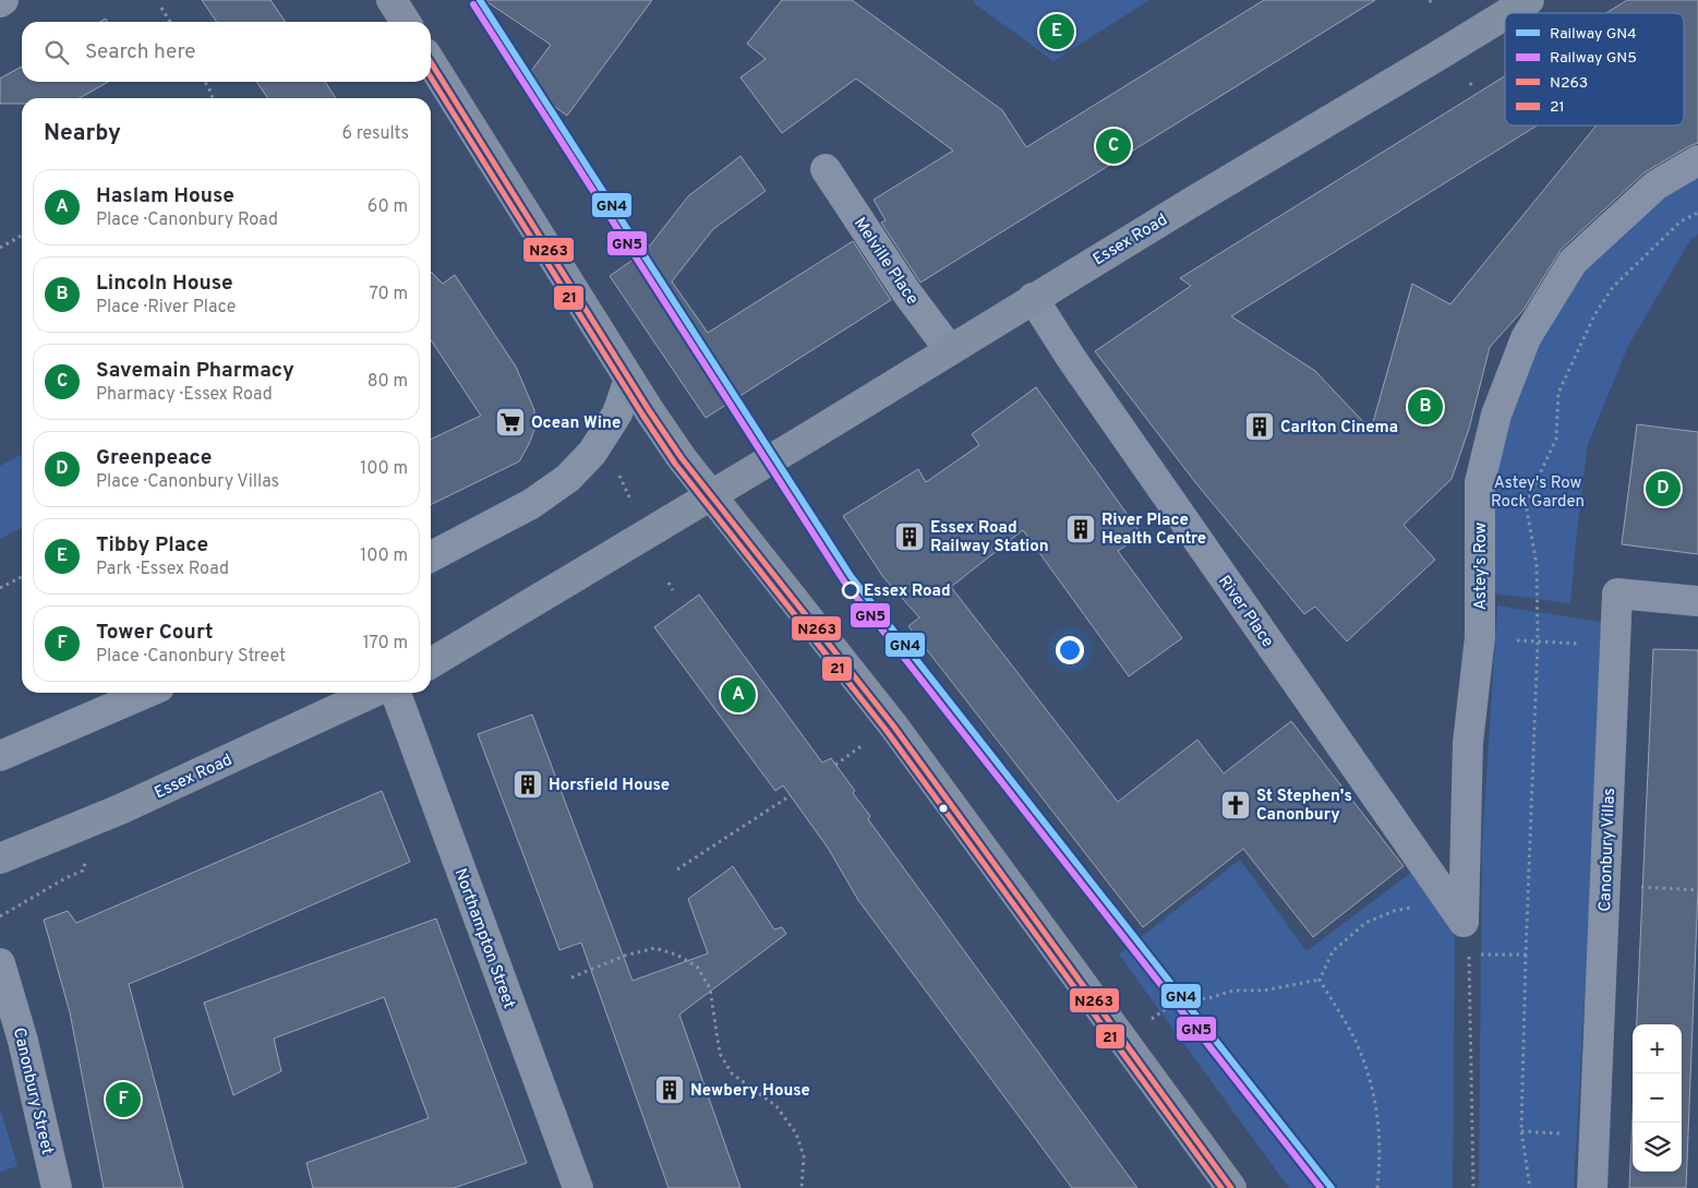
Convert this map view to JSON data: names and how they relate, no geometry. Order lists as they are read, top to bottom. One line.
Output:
{"streets":{"main road":["Essex Road"],"street":["Melville Place","Astey's Row","River Place","Canonbury Villas","Northampton Street","Canonbury Street"]},"crossings":[["Essex Road","Melville Place"],["Essex Road","River Place"],["Astey's Row","River Place"]],"parks":["Astey's Row Rock Garden"],"places":{"supermarket":["Ocean Wine"],"building":["Carlton Cinema","River Place Health Centre","Essex Road Railway Station","Horsfield House","Newbery House"],"other":["Essex Road"],"church":["St Stephen's Canonbury"]},"lines":["rail line GN4","rail line GN5","transit line N263","transit line 21"],"legend":["Railway GN4","Railway GN5","N263","21"],"page":{"pins":["E","C","B","D","A","F"],"search":"Search here","heading":["Nearby","6 results"],"list":[{"mark":"A","name":"Haslam House","note":"Place · Canonbury Road","value":"60 m"},{"mark":"B","name":"Lincoln House","note":"Place · River Place","value":"70 m"},{"mark":"C","name":"Savemain Pharmacy","note":"Pharmacy · Essex Road","value":"80 m"},{"mark":"D","name":"Greenpeace","note":"Place · Canonbury Villas","value":"100 m"},{"mark":"E","name":"Tibby Place","note":"Park · Essex Road","value":"100 m"},{"mark":"F","name":"Tower Court","note":"Place · Canonbury Street","value":"170 m"}],"map_buttons":["+","−"]}}
